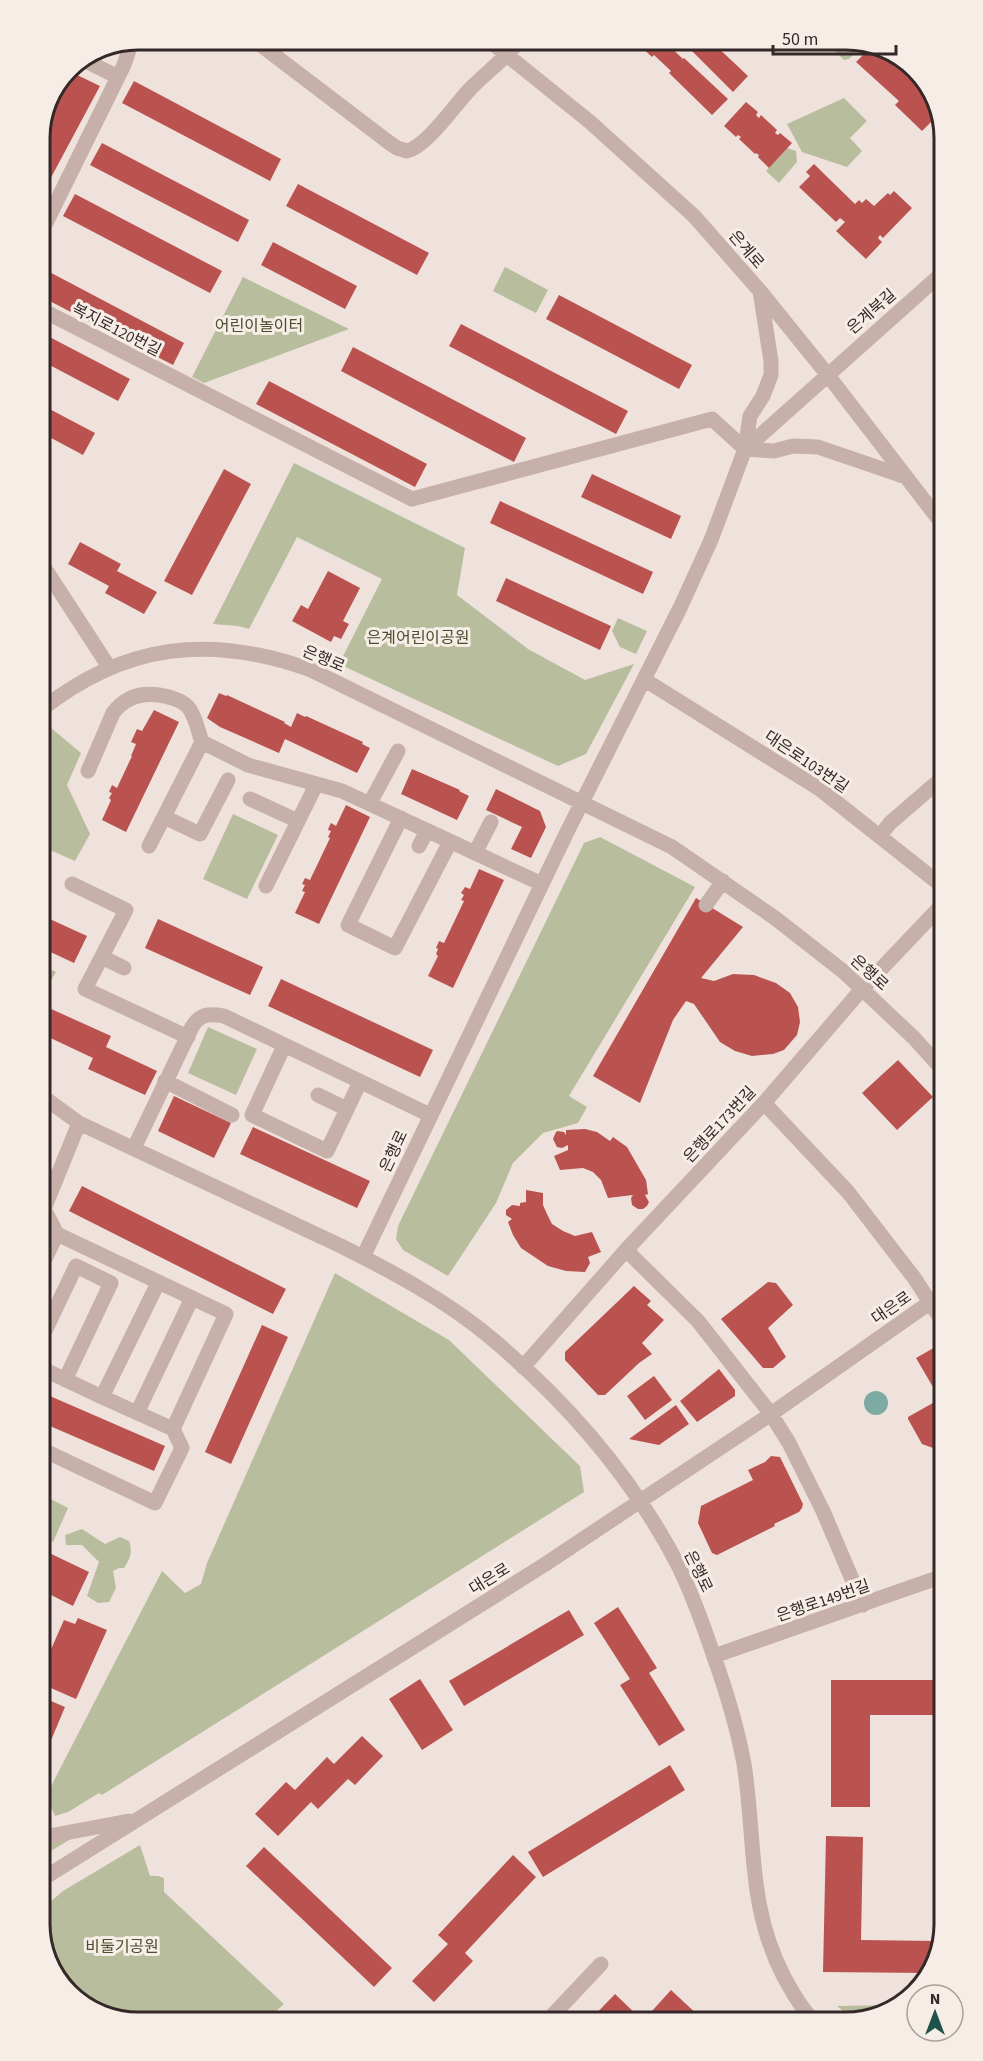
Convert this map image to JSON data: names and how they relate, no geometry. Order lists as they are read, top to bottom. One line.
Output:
{"streets":{"street":["은계로","은계북길","복지로120번길","은행로","대은로103번길","은행로173번길","대은로","은행로149번길"]},"crossings":[["은계로","은계북길"],["은계북길","복지로120번길"],["은계북길","은행로"],["복지로120번길","은행로"],["은행로","대은로103번길"],["은행로","은행로173번길"],["은행로","대은로"],["은행로","은행로149번길"]],"parks":["어린이놀이터","은계어린이공원","비둘기공원"],"scale_bar":"50 m","north":"top"}
